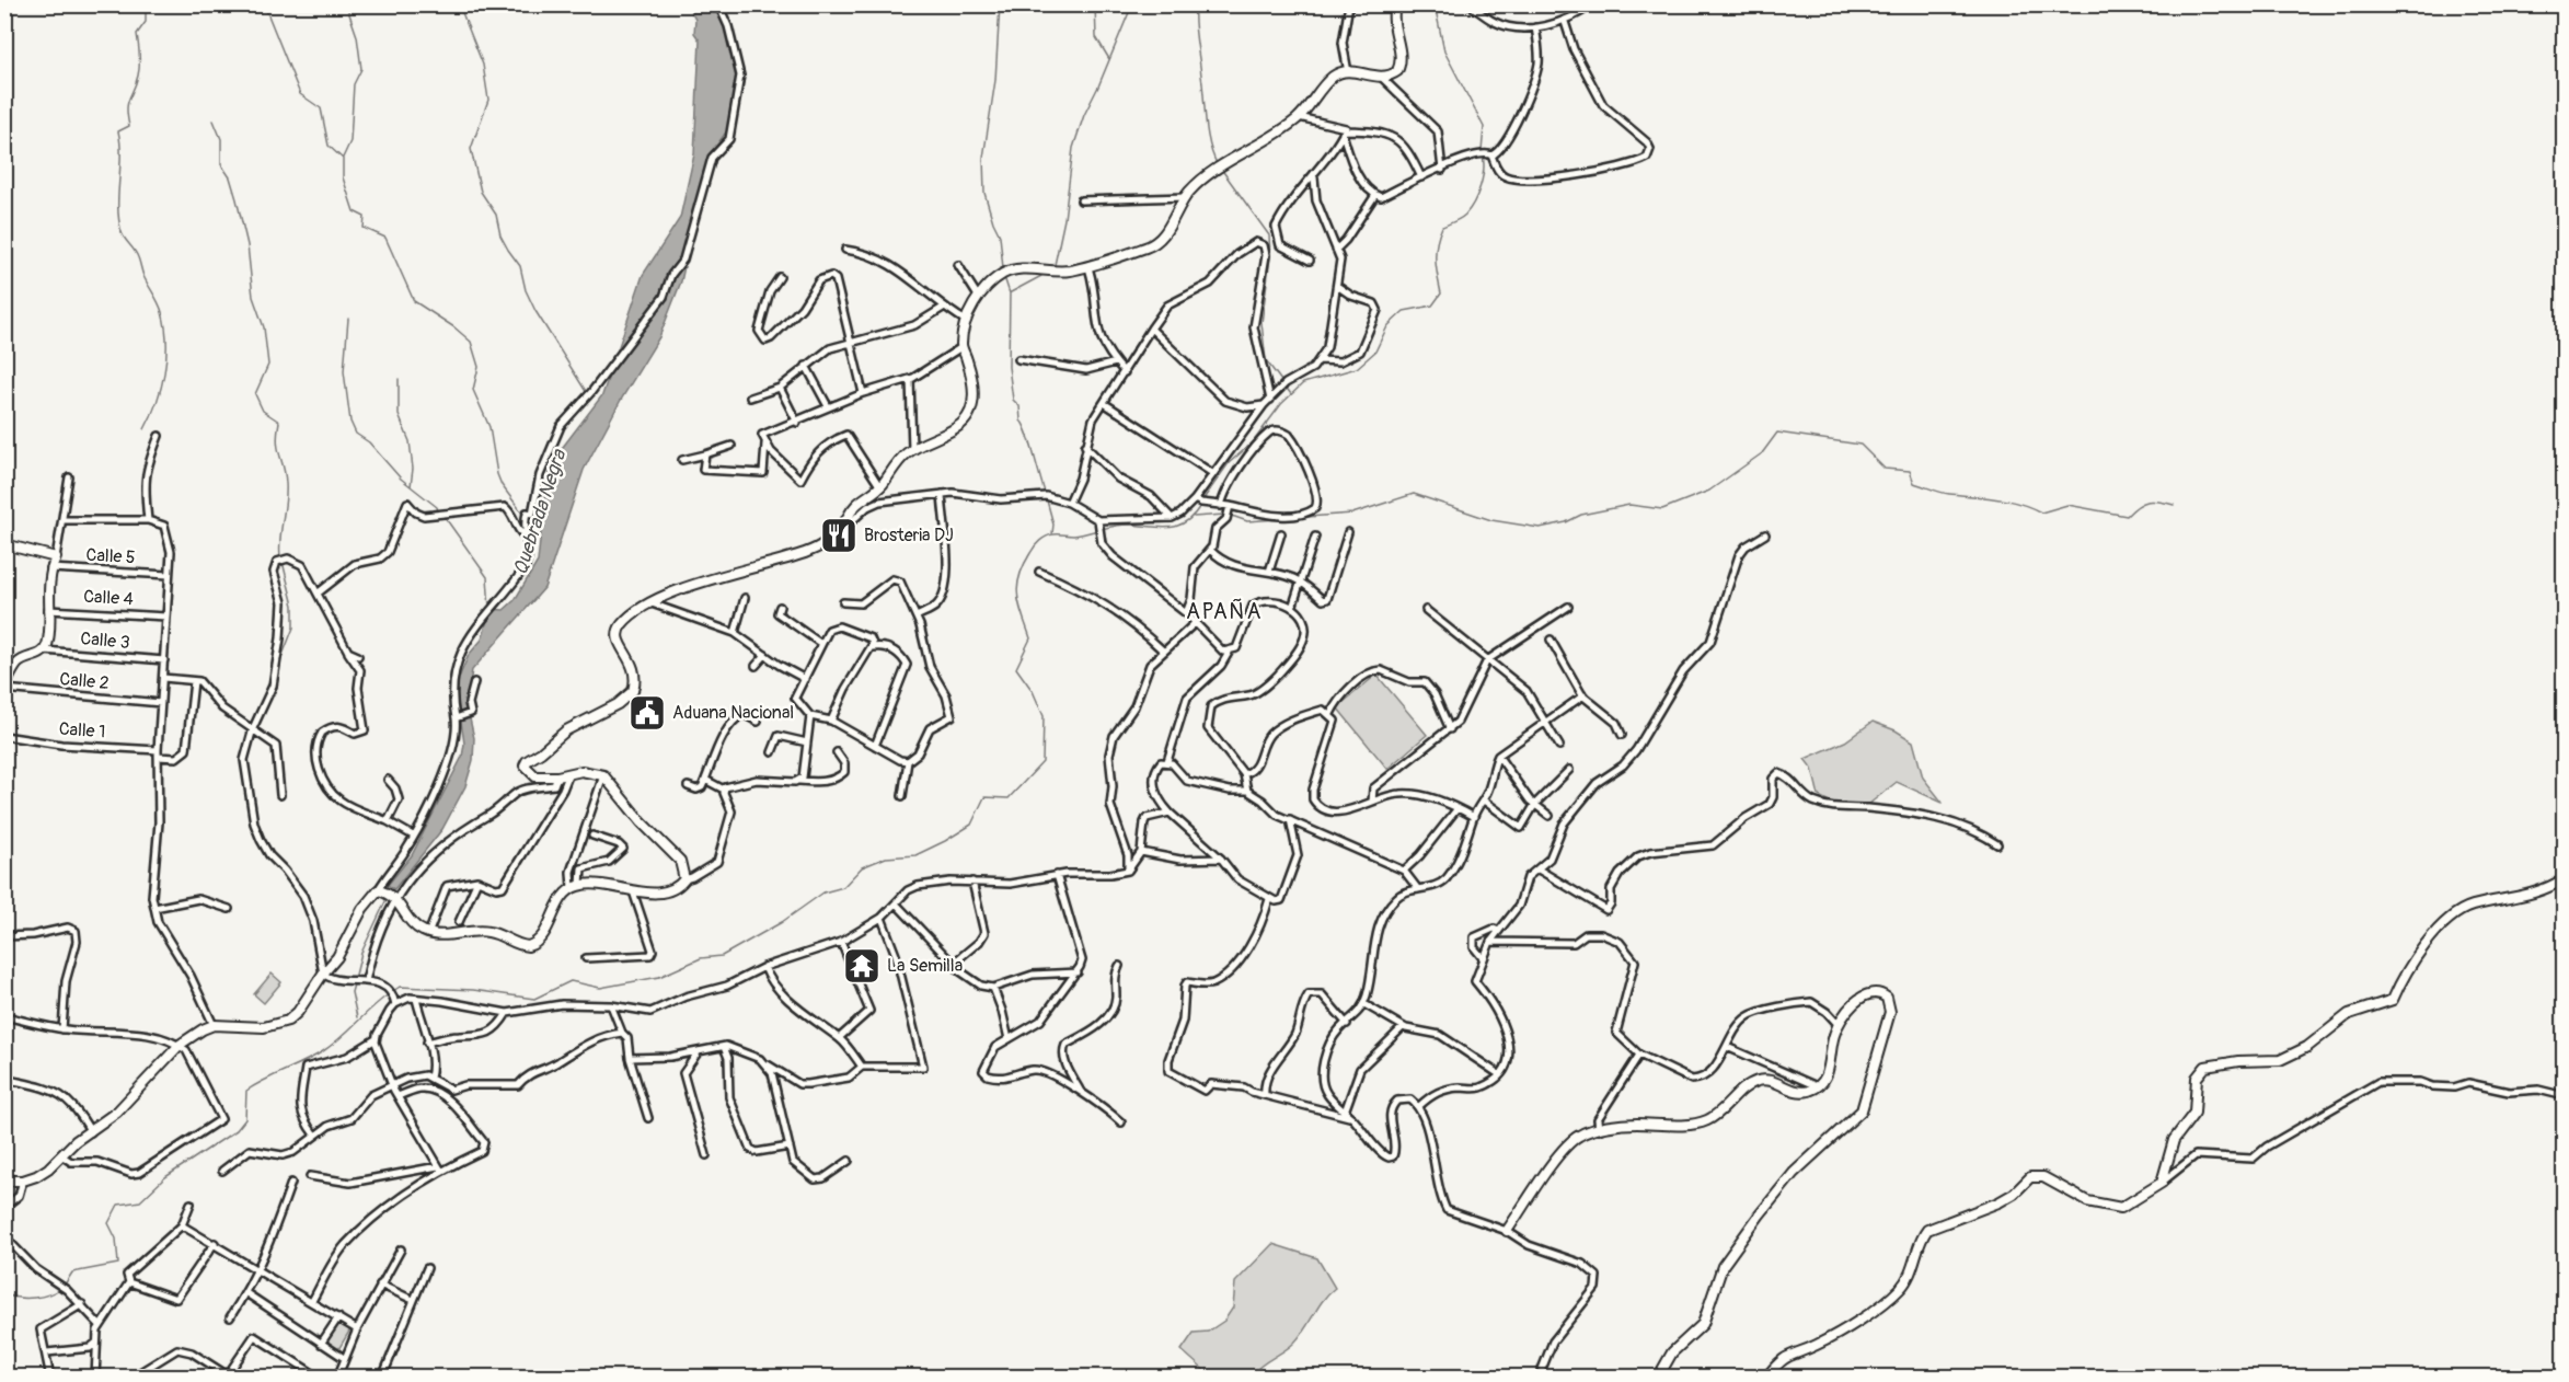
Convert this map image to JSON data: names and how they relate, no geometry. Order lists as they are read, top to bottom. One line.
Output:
{"streets":{"street":["Calle 5","Calle 4","Calle 3","Calle 2","Calle 1"]},"districts":["APAÑA"],"water":["Quebrada Negra"],"places":{"restaurant":["Brosteria DJ"],"public building":["Aduana Nacional"],"temple":["La Semilla"]}}
